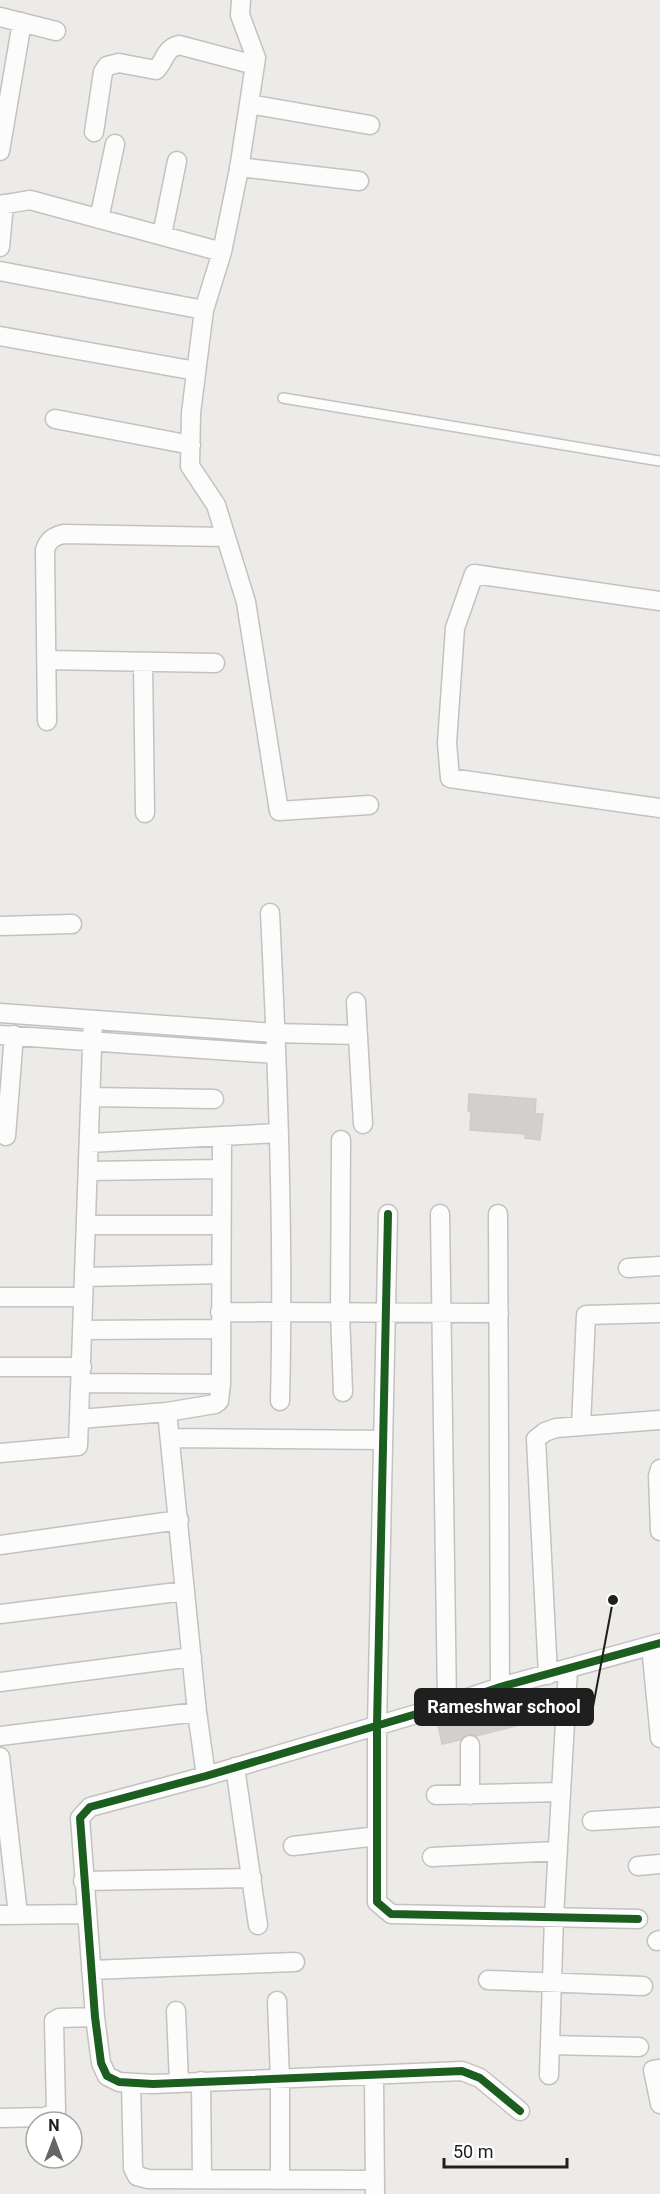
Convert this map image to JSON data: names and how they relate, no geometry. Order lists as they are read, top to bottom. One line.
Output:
{"places":["Rameshwar school"],"scale_bar":"50 m","north":"top"}
